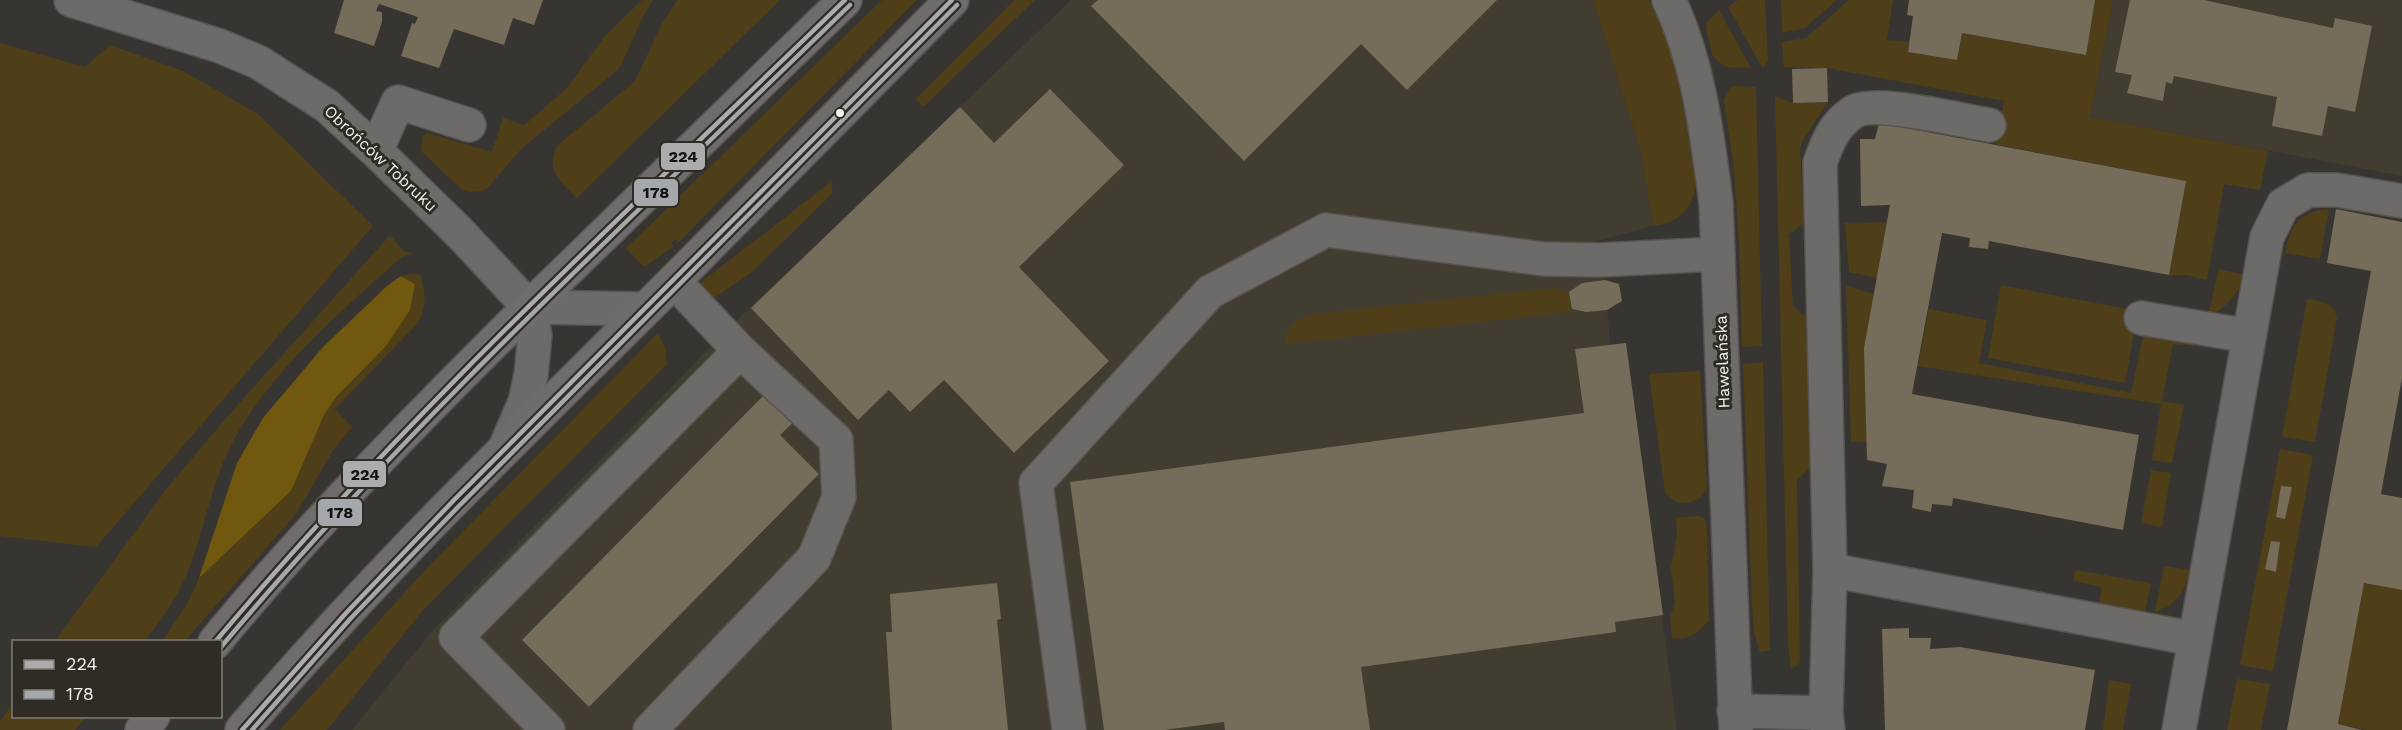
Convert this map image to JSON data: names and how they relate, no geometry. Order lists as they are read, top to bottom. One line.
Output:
{"streets":{"street":["Obrońców Tobruku","Hawelańska"]},"lines":["transit line 224","transit line 178"],"legend":["224","178"]}
